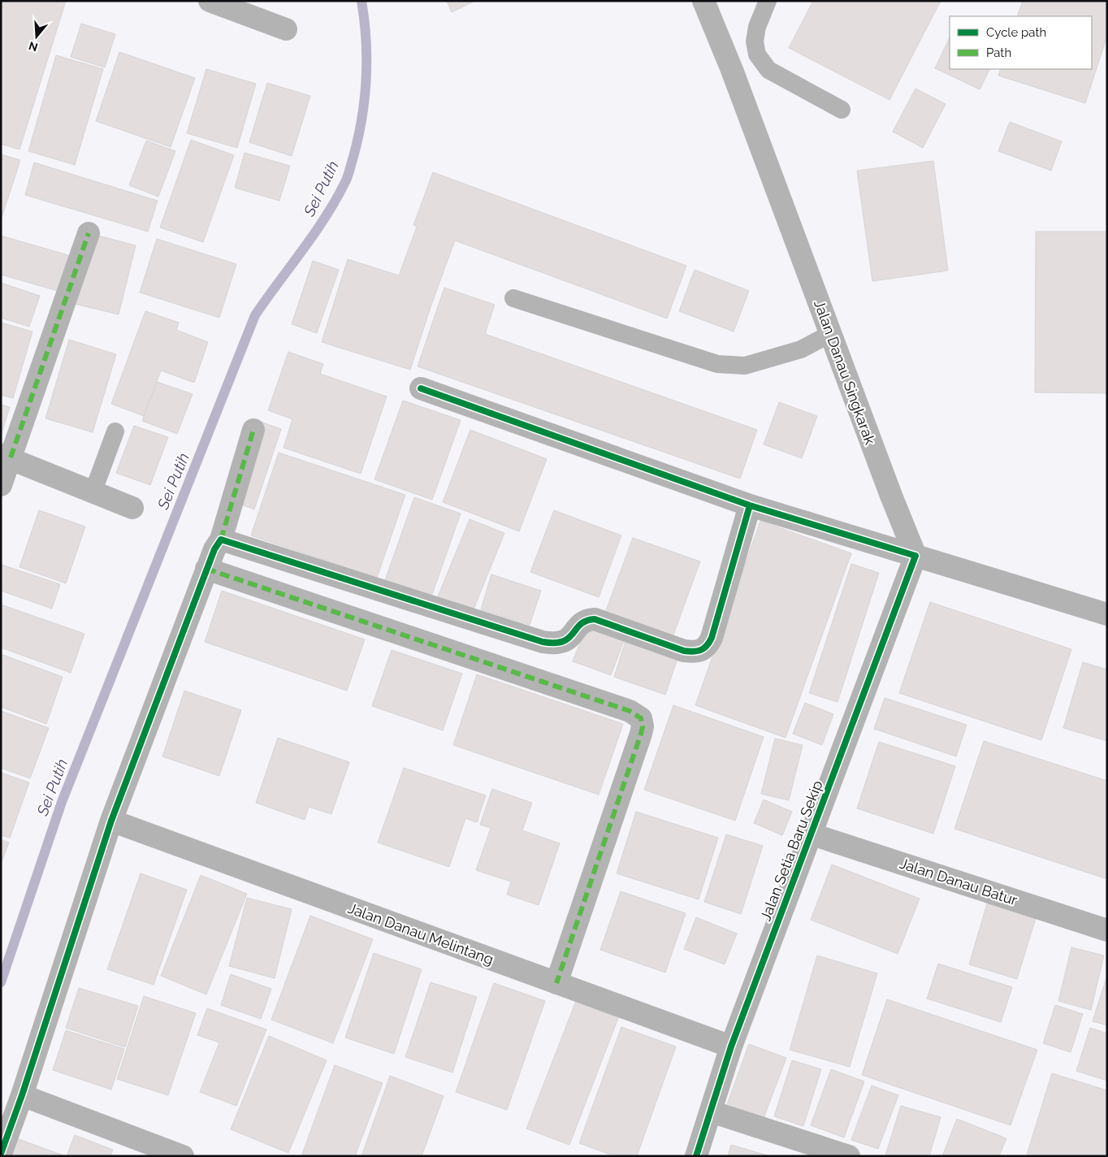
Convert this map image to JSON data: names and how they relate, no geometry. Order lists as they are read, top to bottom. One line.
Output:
{"streets":{"street":["Jalan Danau Singkarak","Jalan Setia Baru Sekip","Jalan Danau Batur","Jalan Danau Melintang"]},"crossings":[["Jalan Danau Singkarak","Jalan Setia Baru Sekip"],["Jalan Setia Baru Sekip","Jalan Danau Batur"],["Jalan Setia Baru Sekip","Jalan Danau Melintang"]],"water":["Sei Putih"],"legend":["Cycle path","Path"],"north":"bottom"}
